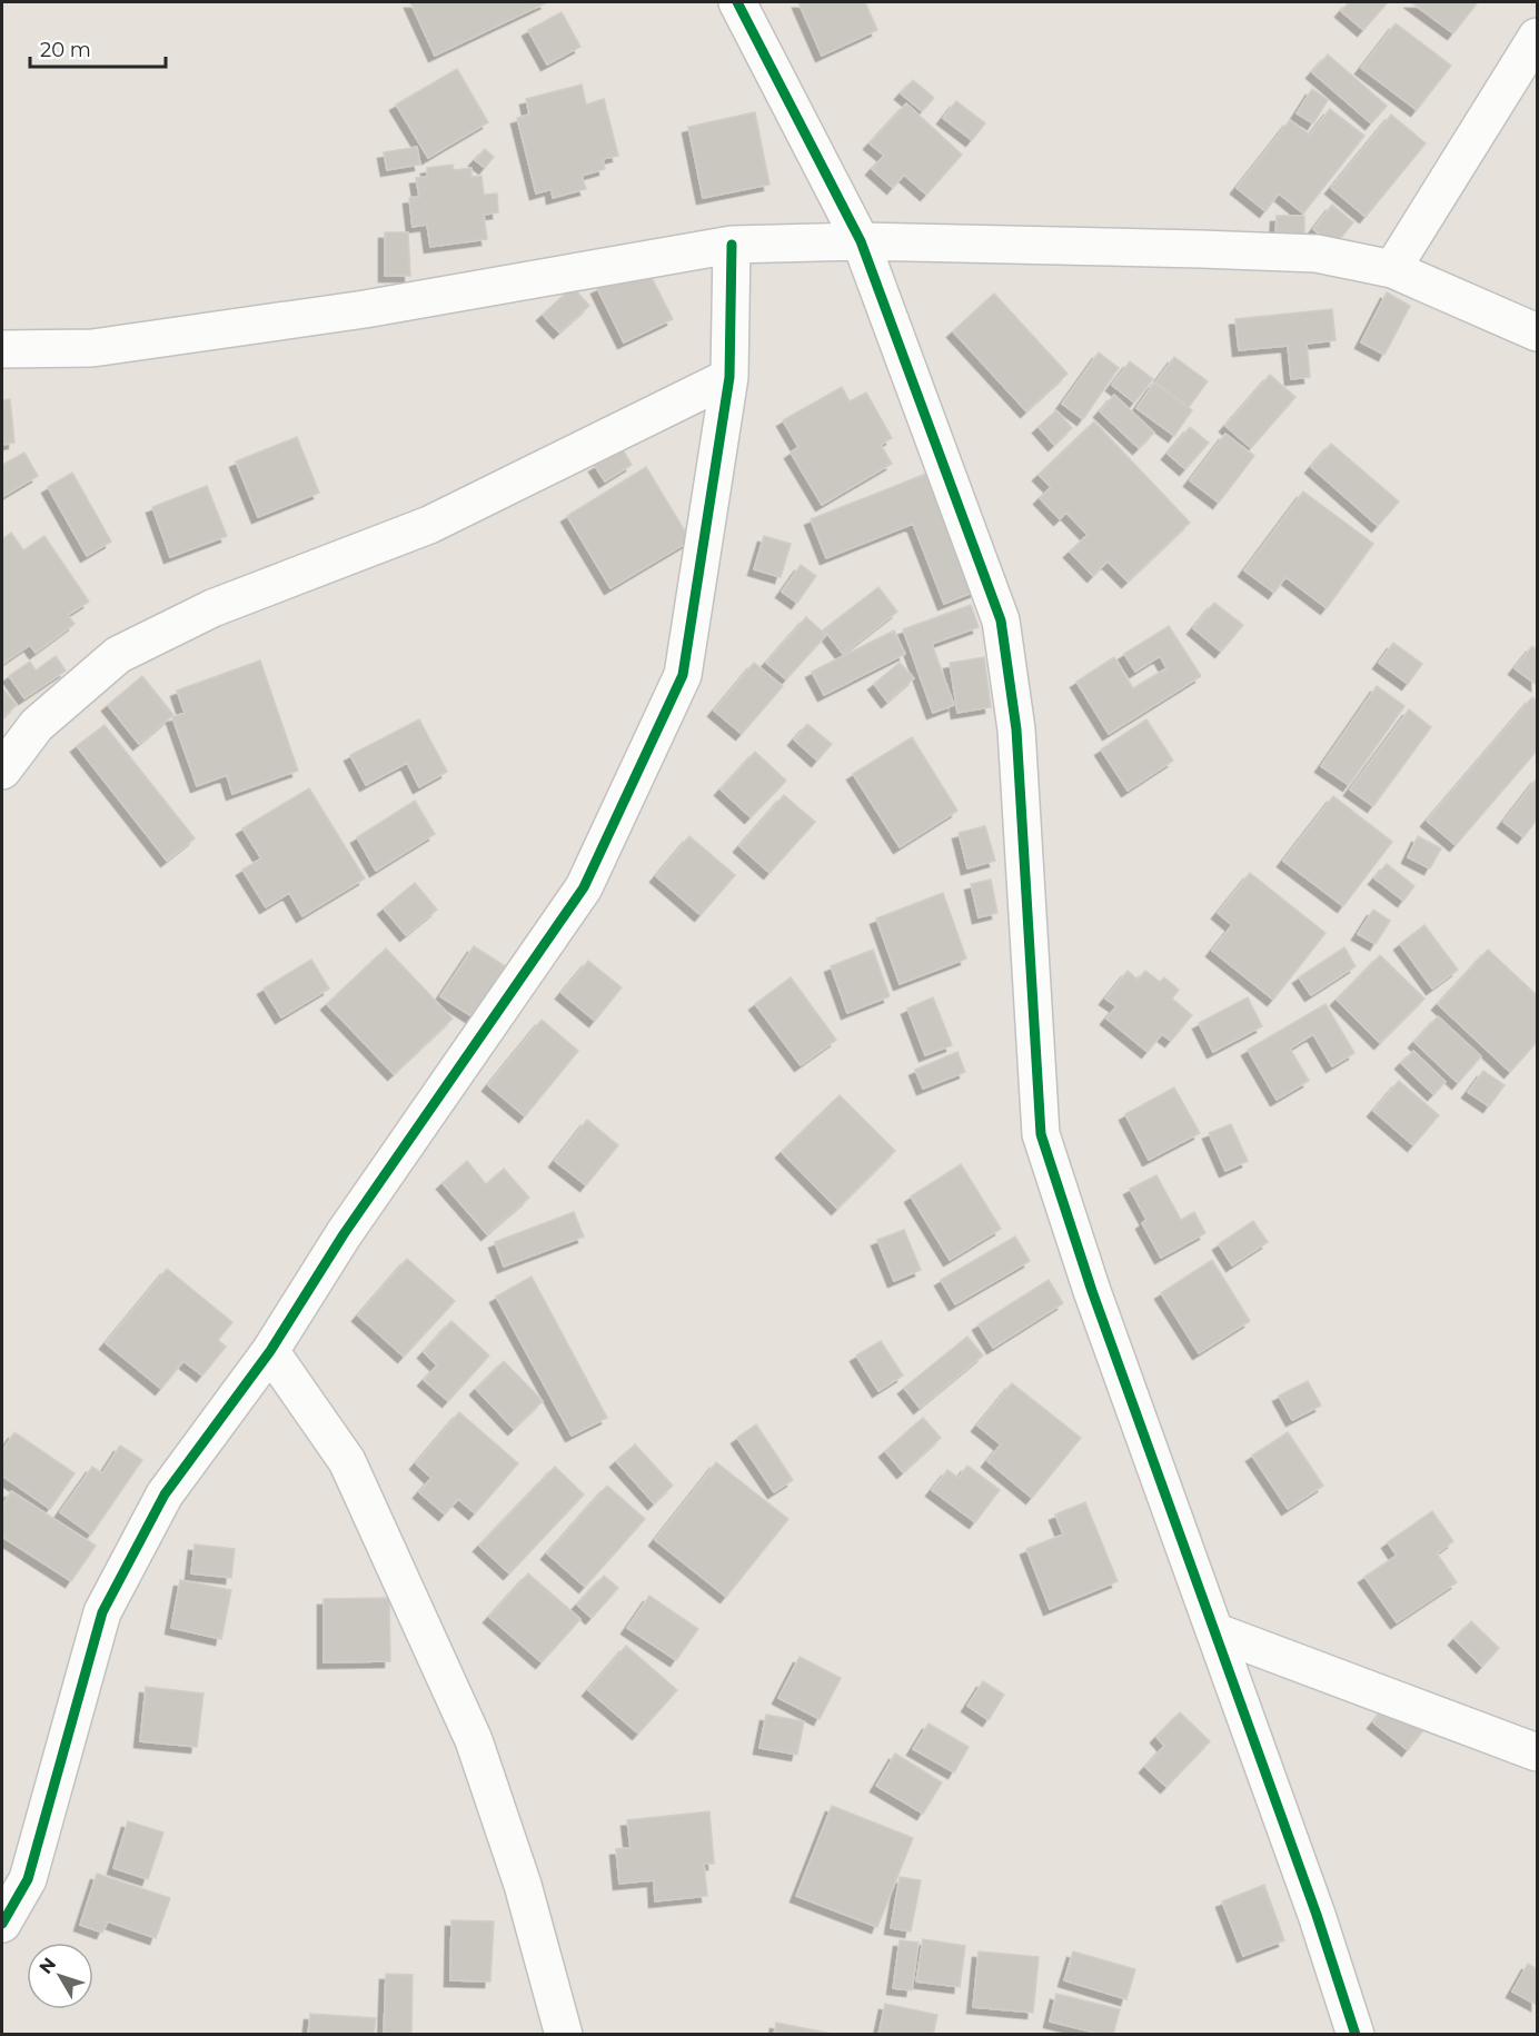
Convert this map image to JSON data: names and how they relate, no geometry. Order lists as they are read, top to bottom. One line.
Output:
{"scale_bar":"20 m","north":"top left"}
